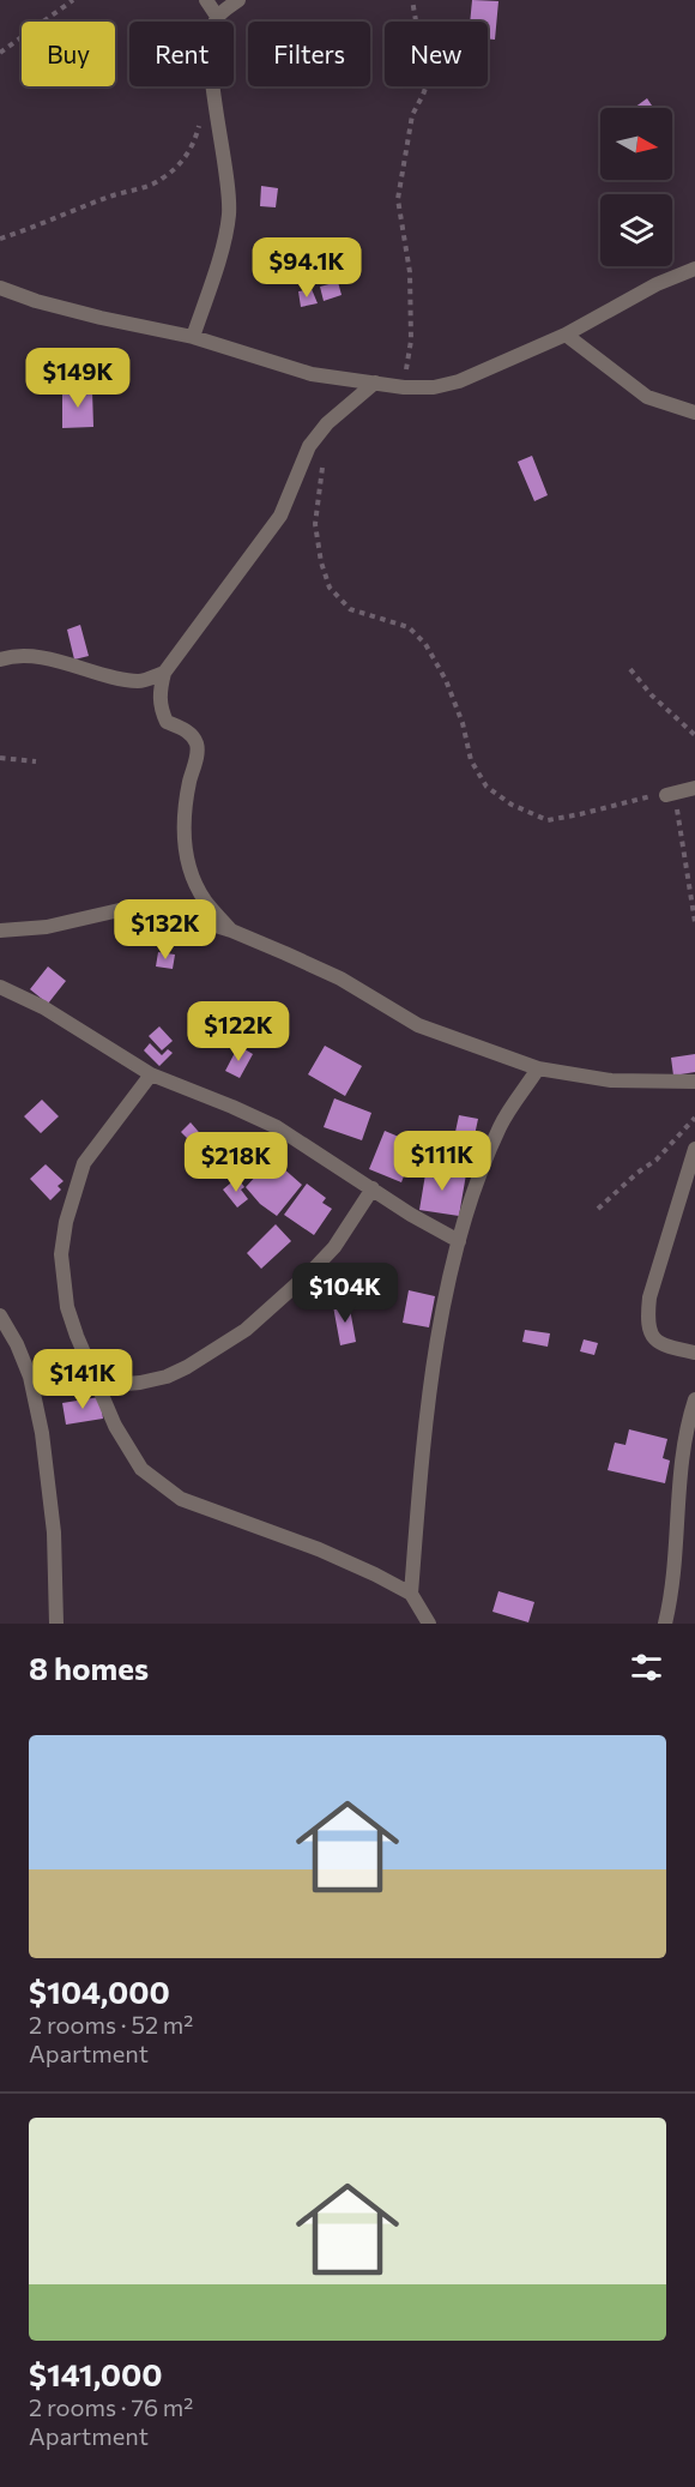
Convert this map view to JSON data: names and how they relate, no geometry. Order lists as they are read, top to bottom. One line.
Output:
{"north":"right","page":{"chip":["Buy","Rent","Filters","New"],"price":["$94.1K","$149K","$132K","$122K","$111K","$218K","$104K","$141K"],"heading":"8 homes","list":[{"name":"$104,000","note":"2 rooms · 52 m² · Apartment"},{"name":"$141,000","note":"2 rooms · 76 m² · Apartment"}]}}
